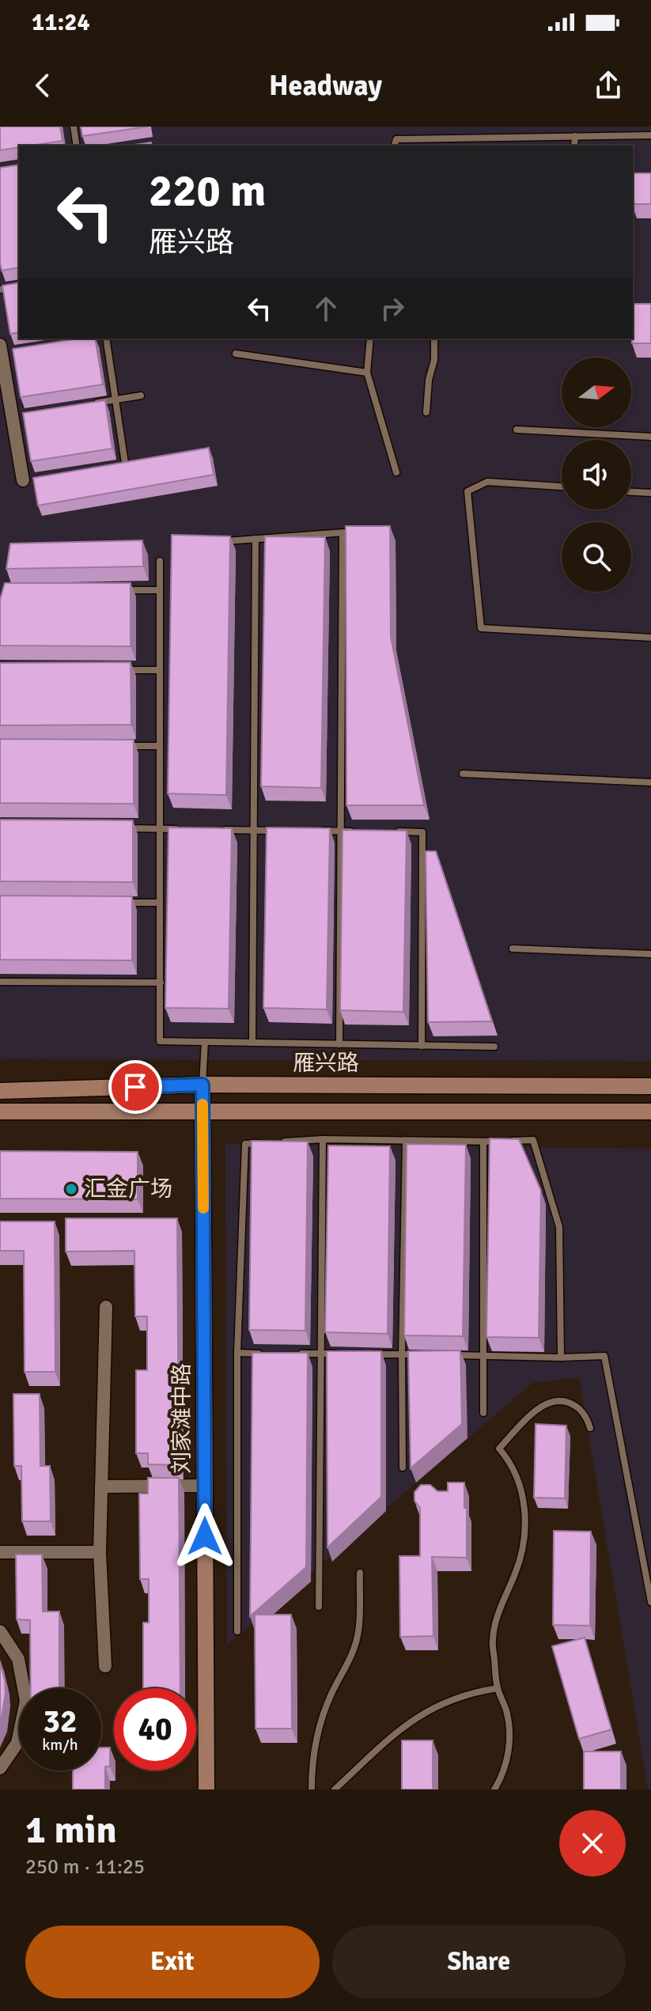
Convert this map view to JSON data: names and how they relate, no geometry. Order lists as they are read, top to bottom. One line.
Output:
{"streets":{"main road":["雁兴路","刘家滩中路"]},"crossings":[["雁兴路","刘家滩中路"]],"places":["汇金广场"],"north":"right","page":{"status":"11:24","header":"Headway","turn":["220 m","雁兴路"],"speed":"32 km/h","limit":"40","heading":["1 min","250 m · 11:25"],"buttons":["Exit","Share"]}}
